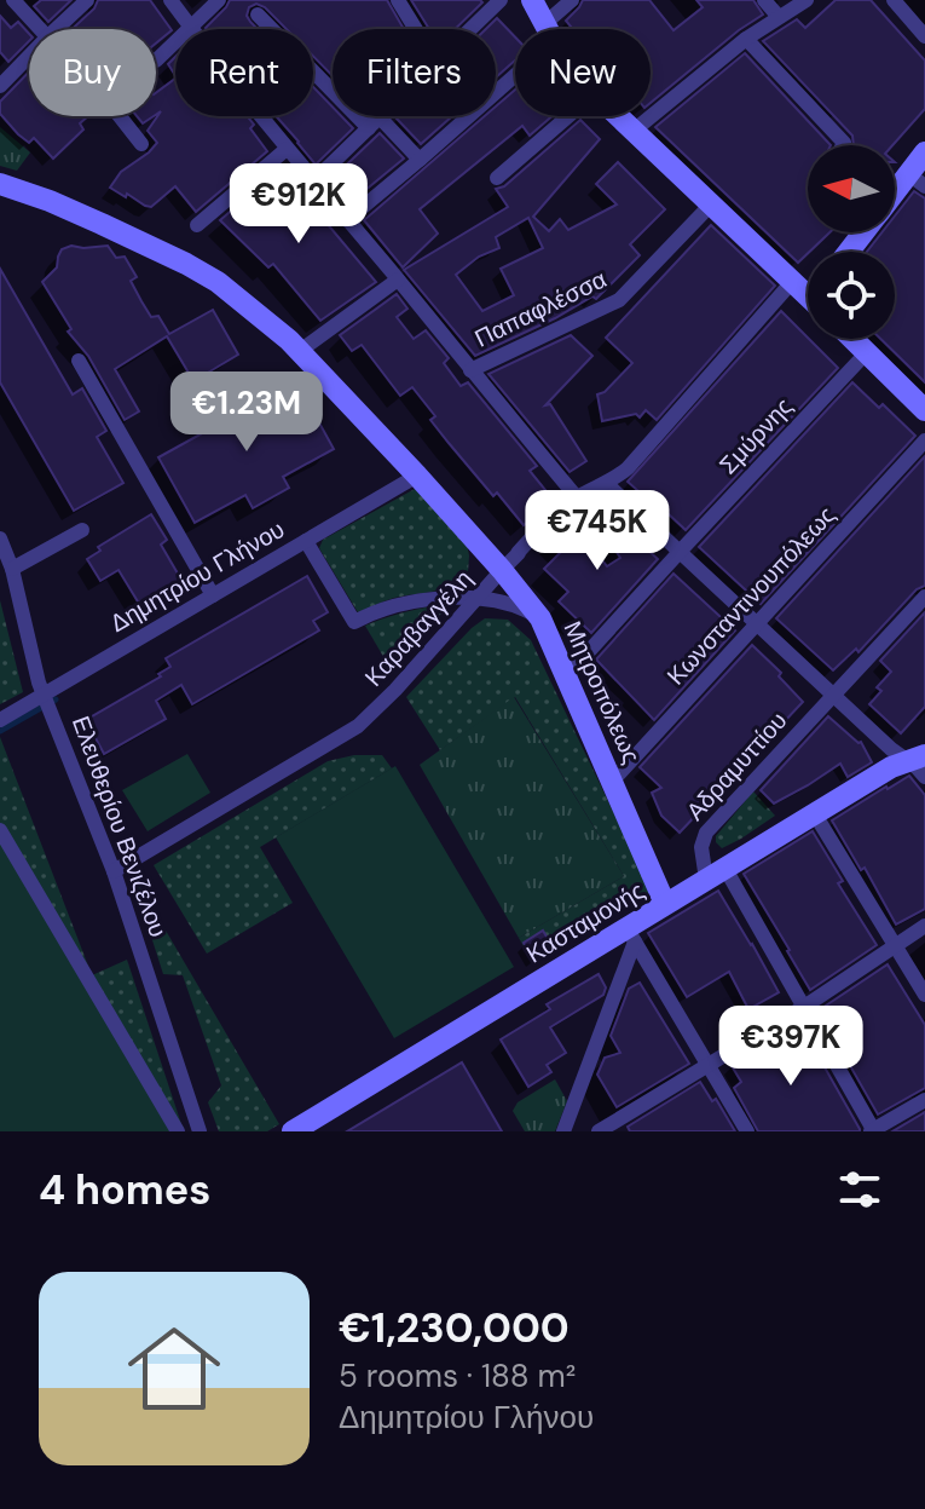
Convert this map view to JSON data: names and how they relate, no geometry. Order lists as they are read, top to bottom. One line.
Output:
{"streets":{"street":["Παπαφλέσσα","Σμύρνης","Δημητρίου Γλήνου","Κωνσταντινουπόλεως","Καραβαγγέλη","Μητροπόλεως","Αδραμυττίου","Ελευθερίου Βενιζέλου","Κασταμονής"]},"crossings":[["Σμύρνης","Μητροπόλεως"],["Δημητρίου Γλήνου","Μητροπόλεως"],["Δημητρίου Γλήνου","Ελευθερίου Βενιζέλου"],["Κωνσταντινουπόλεως","Μητροπόλεως"],["Καραβαγγέλη","Μητροπόλεως"],["Καραβαγγέλη","Ελευθερίου Βενιζέλου"],["Μητροπόλεως","Κασταμονής"],["Αδραμυττίου","Κασταμονής"]],"north":"left","page":{"chip":["Buy","Rent","Filters","New"],"price":["€912K","€1.23M","€745K","€397K"],"heading":"4 homes","list":[{"name":"€1,230,000","note":"5 rooms · 188 m² · Δημητρίου Γλήνου"}]}}
